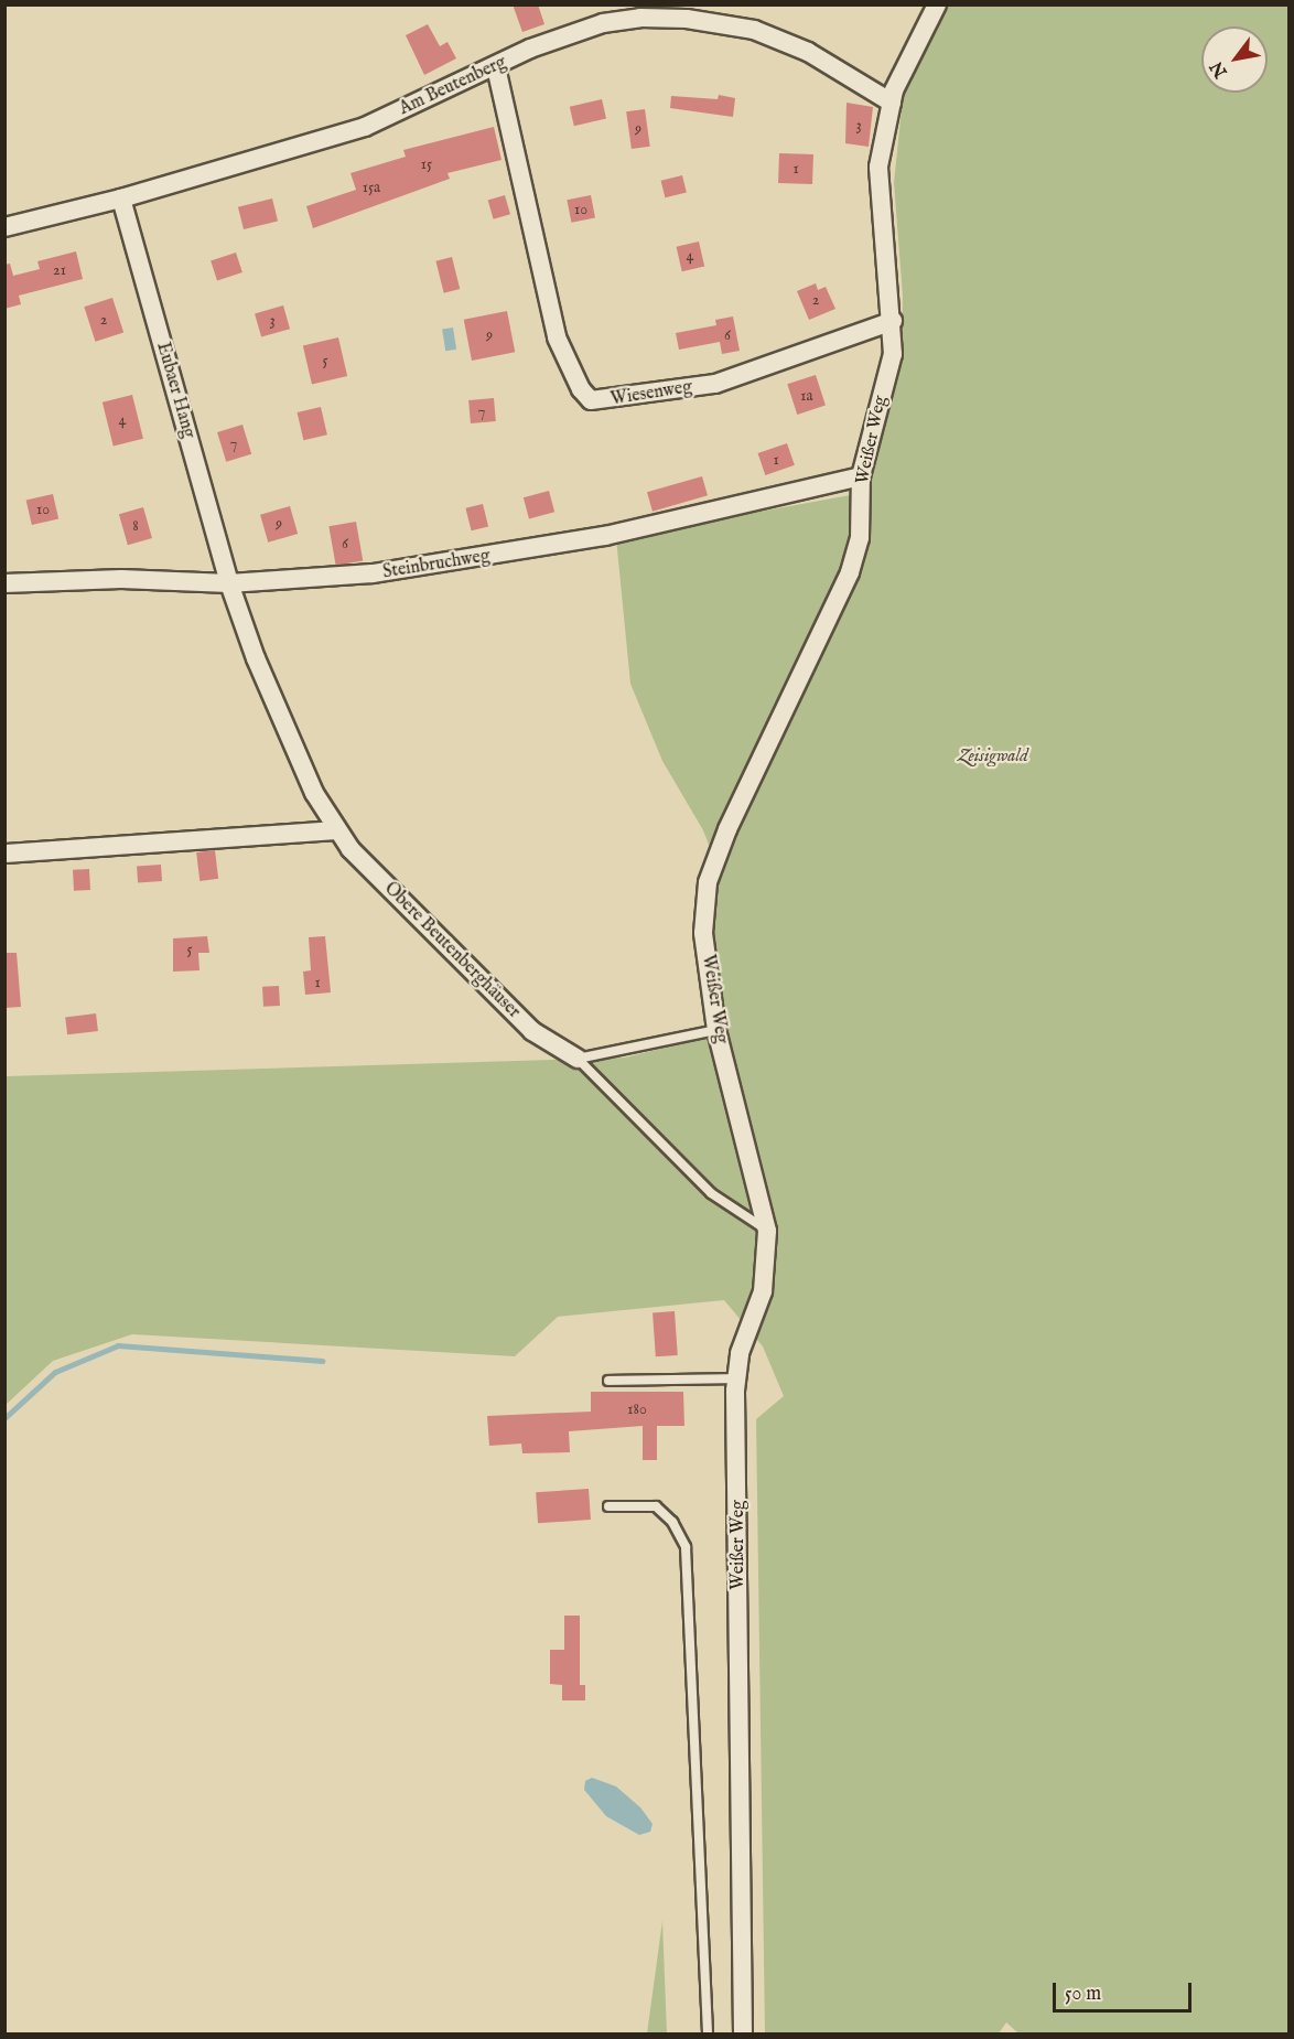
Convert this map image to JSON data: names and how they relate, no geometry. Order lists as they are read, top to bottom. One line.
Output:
{"streets":{"street":["Am Beutenberg","Eubaer Hang","Wiesenweg","Weißer Weg","Steinbruchweg","Obere Beutenberghäuser"]},"crossings":[["Am Beutenberg","Eubaer Hang"],["Am Beutenberg","Wiesenweg"],["Am Beutenberg","Weißer Weg"],["Eubaer Hang","Steinbruchweg"],["Eubaer Hang","Obere Beutenberghäuser"],["Wiesenweg","Weißer Weg"],["Weißer Weg","Steinbruchweg"],["Steinbruchweg","Obere Beutenberghäuser"]],"parks":["Zeisigwald"],"house_numbers":["3","9","15","1","15a","10","4","21","2","2","3","9","6","5","1a","7","4","7","1","10","9","8","6","5","1","180"],"scale_bar":"50 m","north":"bottom left"}
